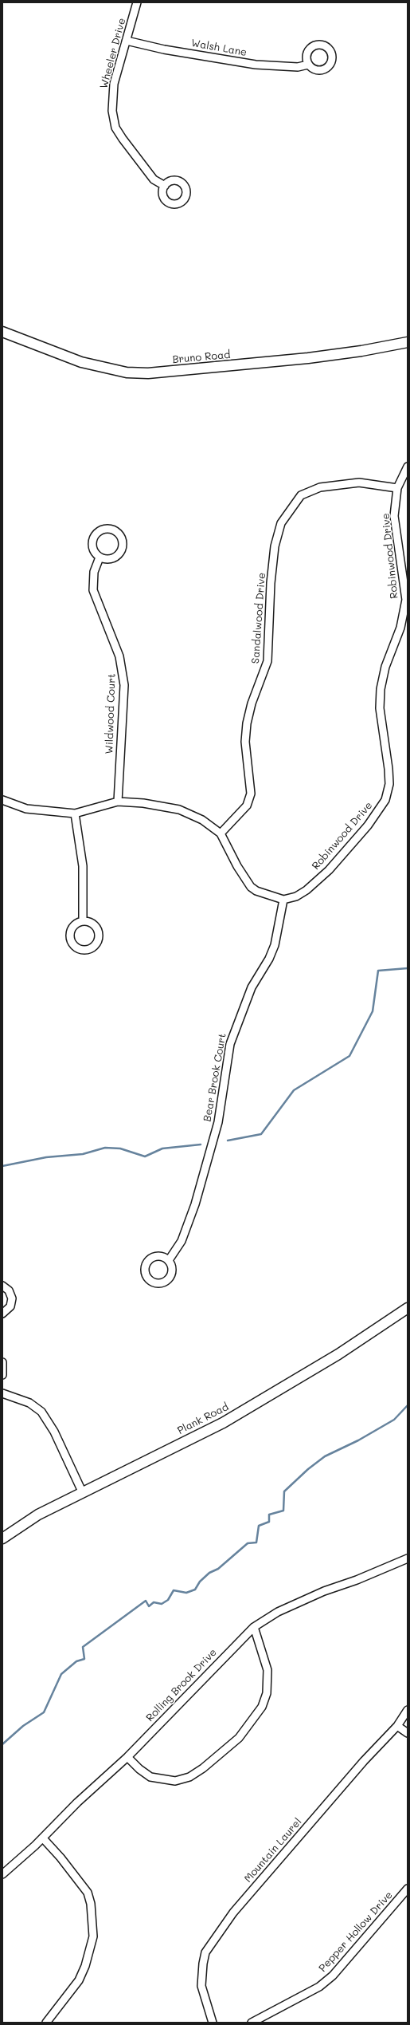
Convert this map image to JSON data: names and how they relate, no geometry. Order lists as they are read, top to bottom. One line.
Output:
{"streets":{"street":["Walsh Lane","Wheeler Drive","Bruno Road","Robinwood Drive","Sandalwood Drive","Wildwood Court","Bear Brook Court","Plank Road","Rolling Brook Drive","Mountain Laurel","Pepper Hollow Drive"]},"crossings":[["Walsh Lane","Wheeler Drive"],["Robinwood Drive","Sandalwood Drive"],["Robinwood Drive","Bear Brook Court"]]}
